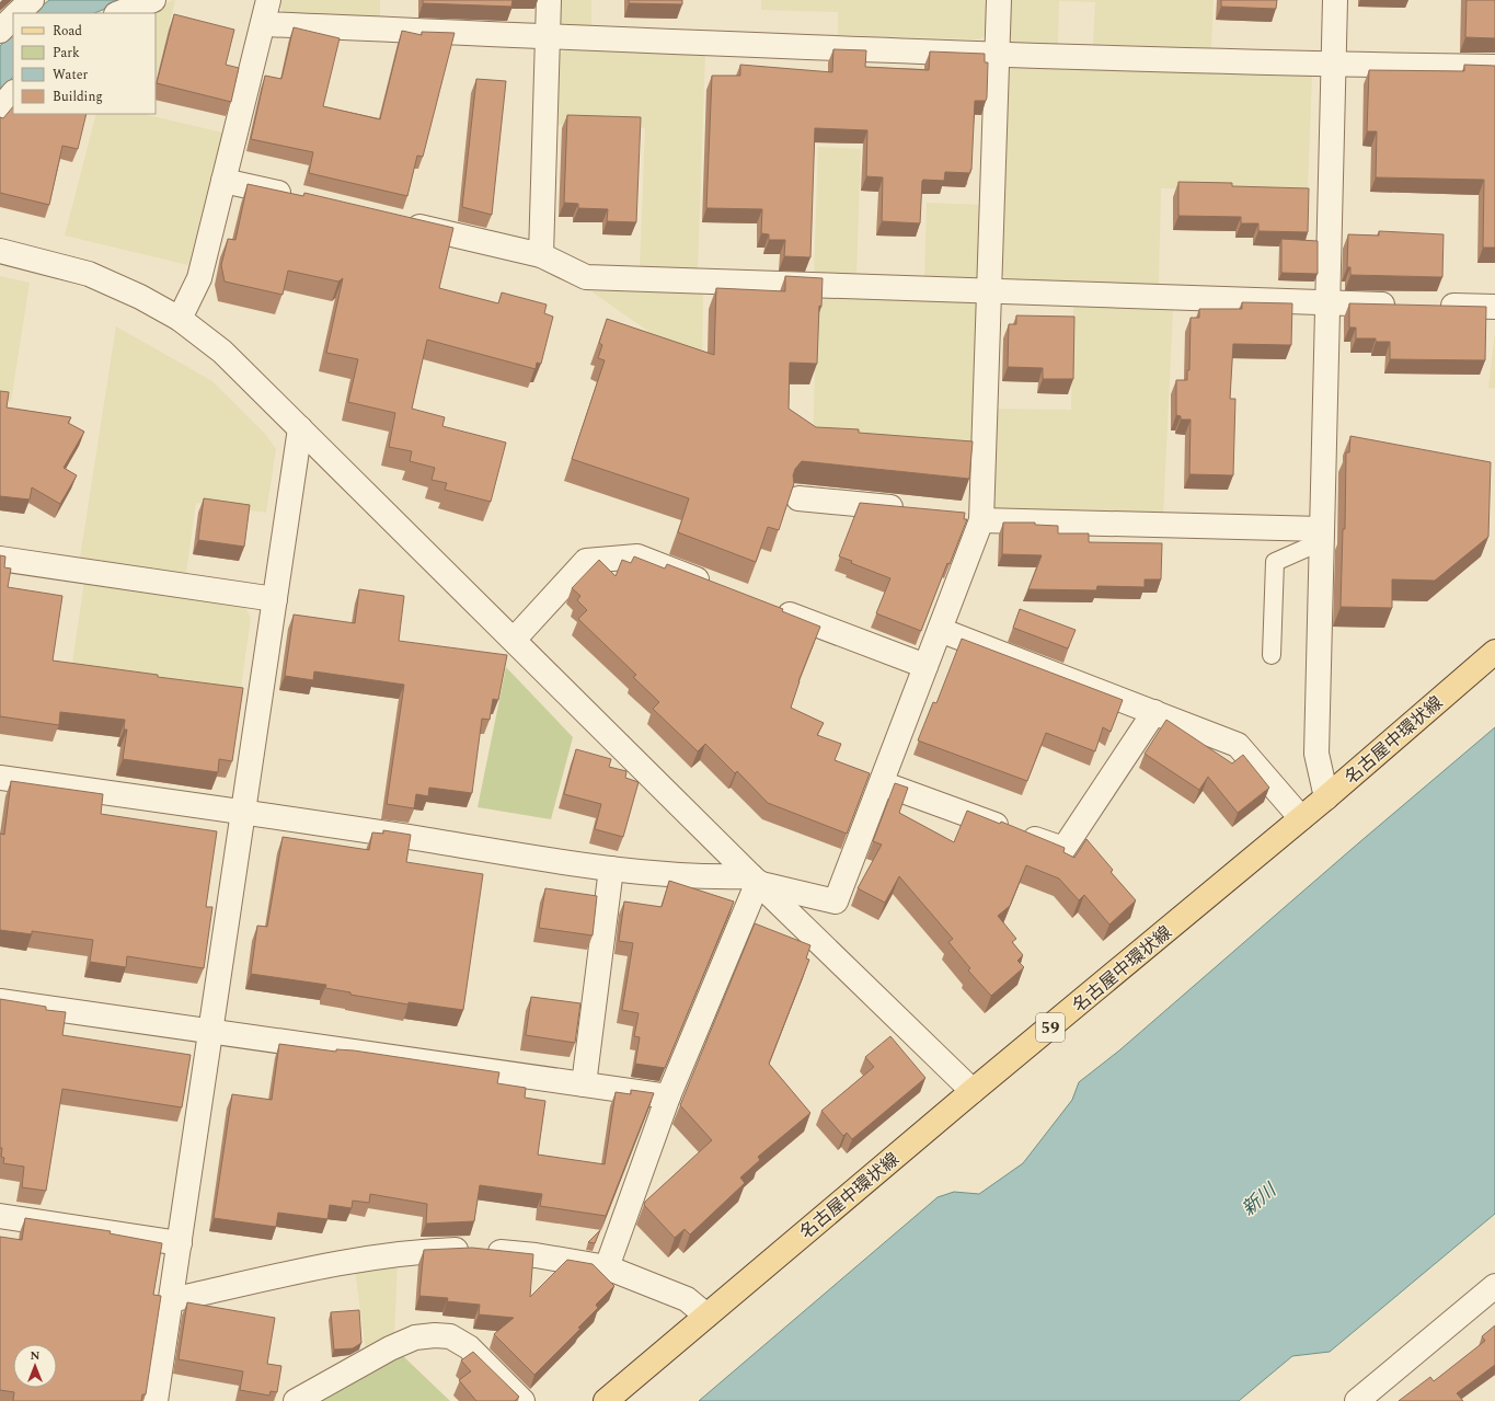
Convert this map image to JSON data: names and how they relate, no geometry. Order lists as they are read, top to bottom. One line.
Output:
{"streets":{"main road":["名古屋中環状線","59"]},"water":["新川"],"legend":["Road","Park","Water","Building"],"north":"top"}
